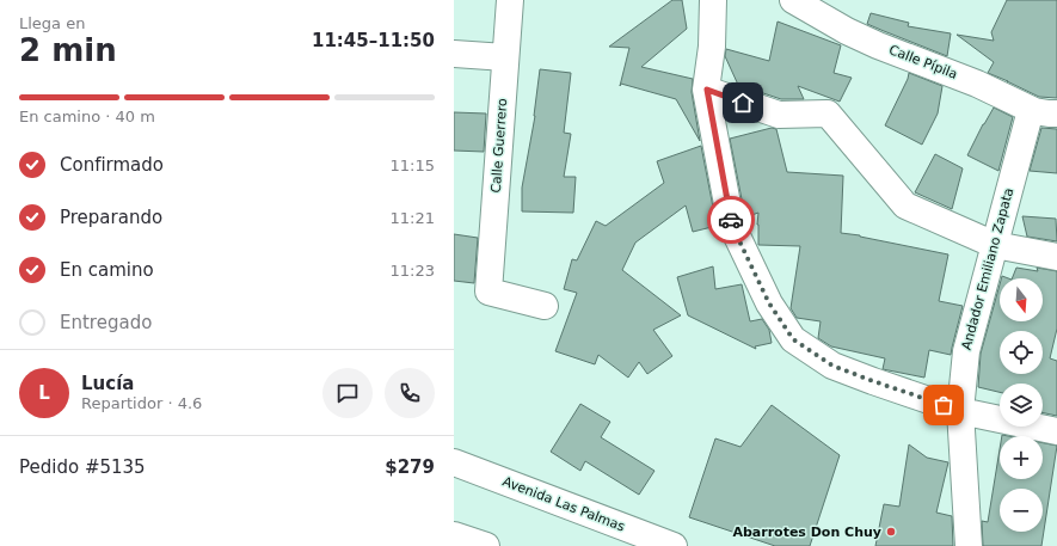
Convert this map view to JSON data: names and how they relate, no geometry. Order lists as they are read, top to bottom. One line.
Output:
{"streets":{"main road":["Calle Pípila","Calle Guerrero","Andador Emiliano Zapata","Avenida Las Palmas"]},"crossings":[["Calle Pípila","Andador Emiliano Zapata"]],"places":["Abarrotes Don Chuy"],"north":"bottom","page":{"heading":["2 min","Llega en","11:45–11:50"],"panel":["Lucía","Repartidor · 4.6","Pedido #5135","$279"],"bar":"En camino · 40 m","list":[["Confirmado","11:15"],["Preparando","11:21"],["En camino","11:23"],"Entregado"],"map_buttons":["+","−"],"round":"L"}}
